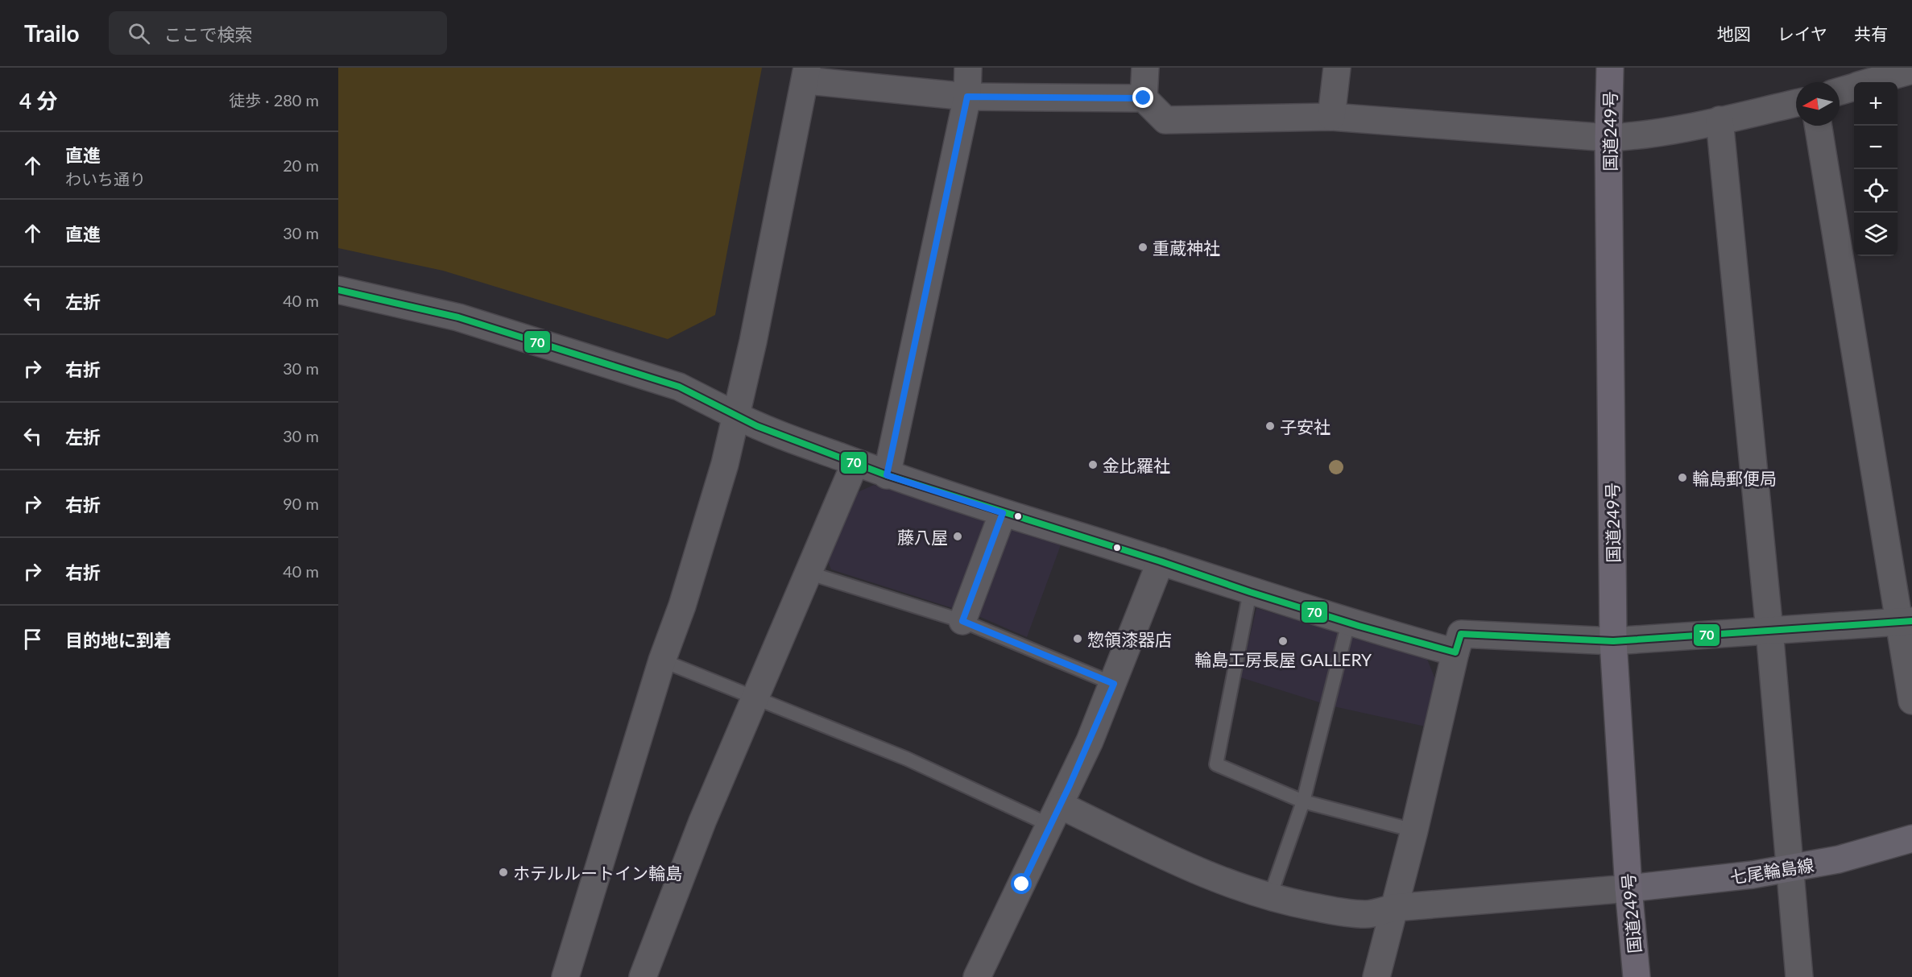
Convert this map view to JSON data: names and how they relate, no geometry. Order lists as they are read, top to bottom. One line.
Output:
{"streets":{"highway":["国道249号"],"main road":["七尾輪島線"]},"crossings":[["国道249号","七尾輪島線"]],"places":["重蔵神社","子安社","金比羅社","輪島郵便局","藤八屋","惣領漆器店","輪島工房長屋 GALLERY","ホテルルートイン輪島"],"lines":["transit line 70"],"north":"left","page":{"header":"Trailo","search":"ここで検索","nav":["地図","レイヤ","共有"],"heading":["4 分","徒歩 · 280 m"],"map_buttons":["+","−"],"list":[["直進","わいち通り","20 m"],["直進","30 m"],["左折","40 m"],["右折","30 m"],["左折","30 m"],["右折","90 m"],["右折","40 m"],"目的地に到着"]}}
